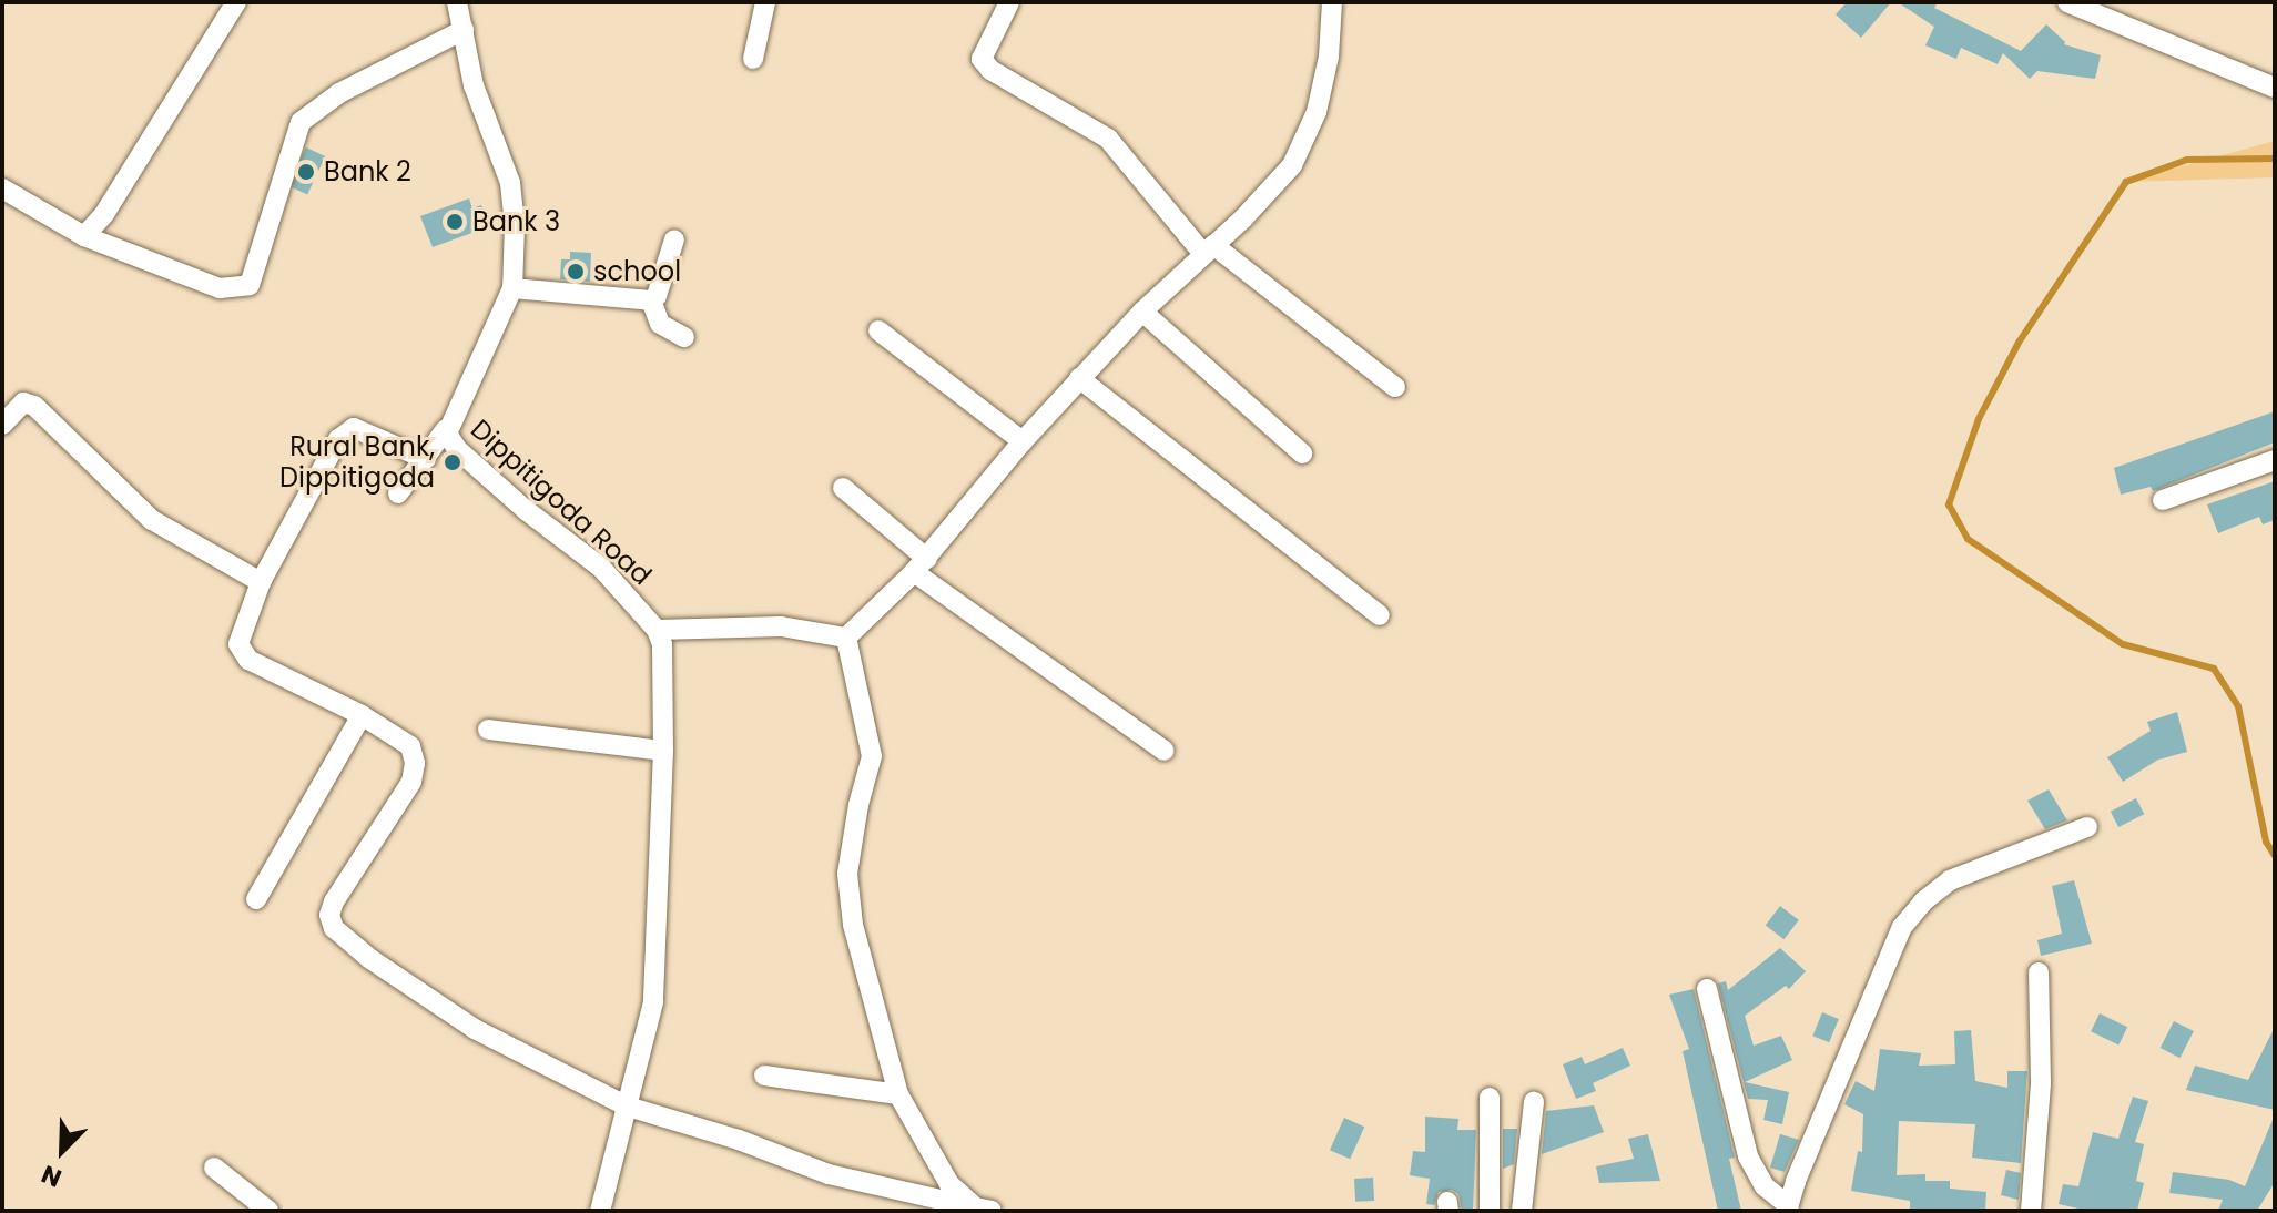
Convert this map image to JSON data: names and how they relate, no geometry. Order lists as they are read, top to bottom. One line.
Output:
{"streets":{"street":["Dippitigoda Road"]},"places":["Bank 2","Bank 3","school","Rural Bank, Dippitigoda"],"north":"bottom left"}
